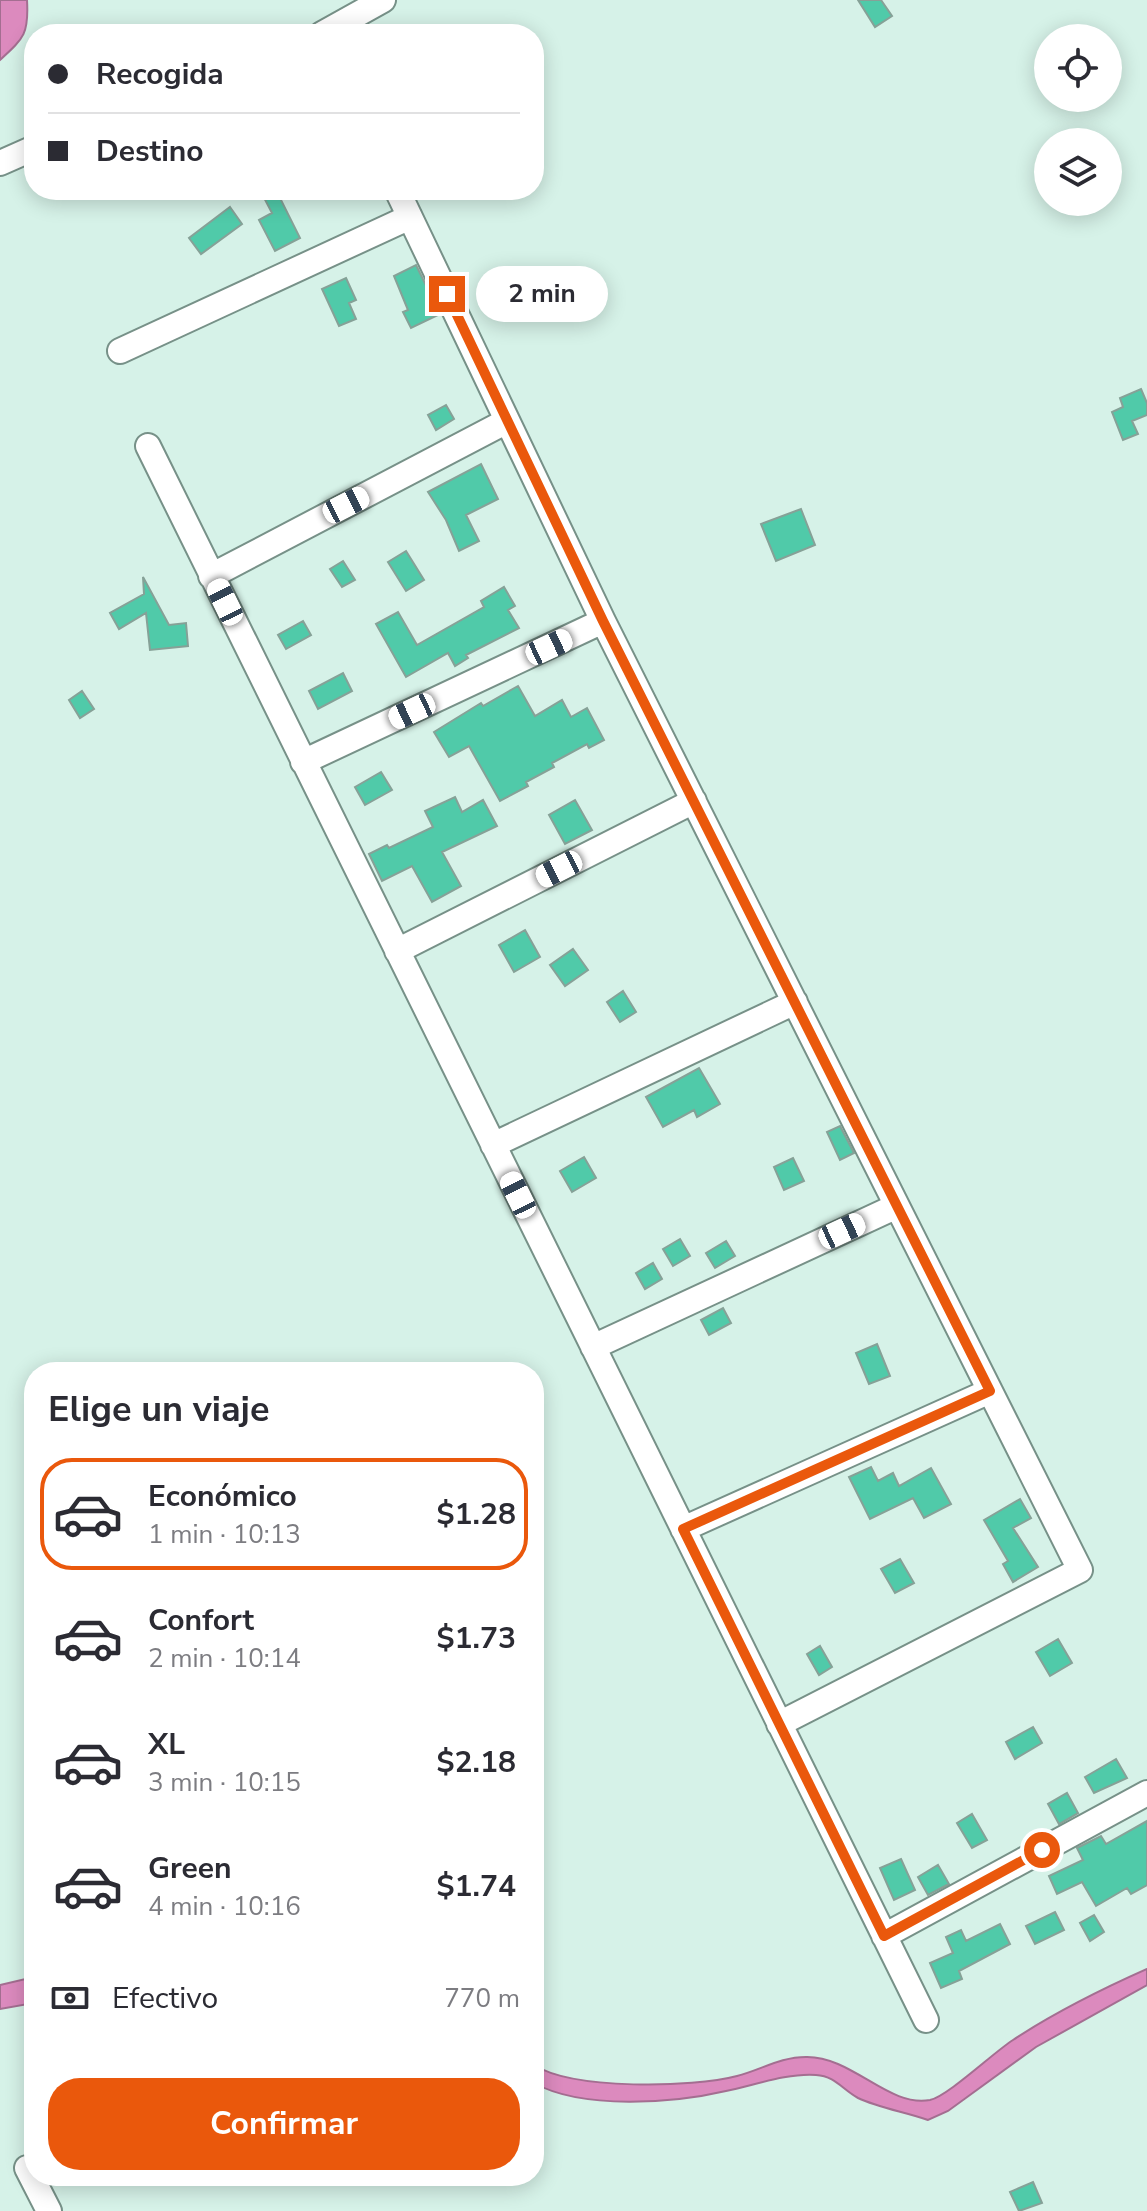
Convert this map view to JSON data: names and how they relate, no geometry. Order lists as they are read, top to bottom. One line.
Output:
{"page":{"banner":["Recogida","Destino"],"bubble":"2 min","heading":"Elige un viaje","list":[{"name":"Económico","note":"1 min · 10:13","value":"$1.28"},{"name":"Confort","note":"2 min · 10:14","value":"$1.73"},{"name":"XL","note":"3 min · 10:15","value":"$2.18"},{"name":"Green","note":"4 min · 10:16","value":"$1.74"}],"pay":["Efectivo","770 m"],"buttons":"Confirmar"}}
